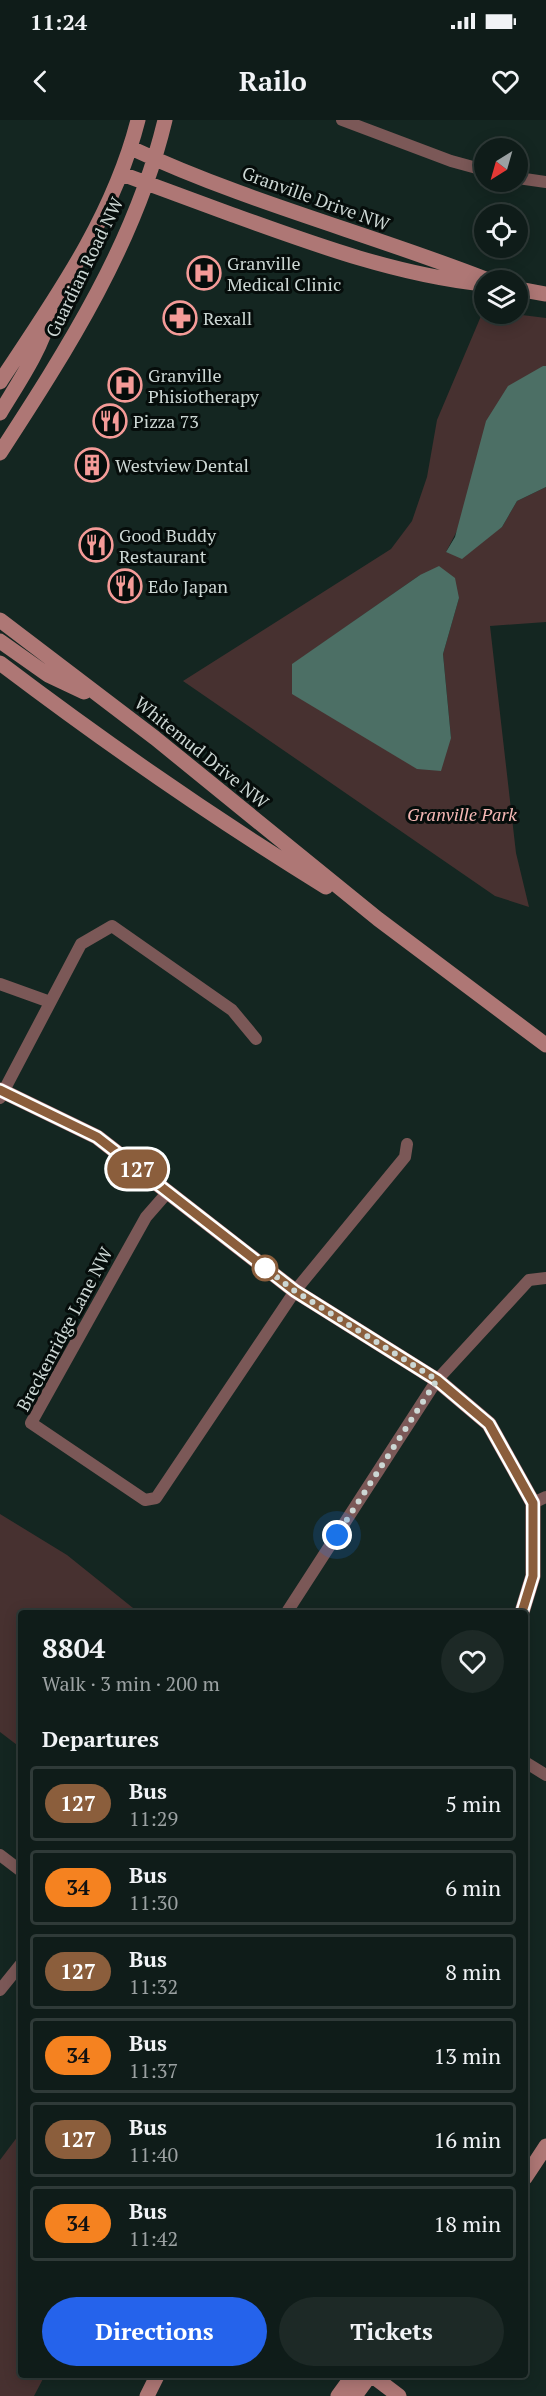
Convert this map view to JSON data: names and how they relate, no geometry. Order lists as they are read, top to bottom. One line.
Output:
{"streets":{"main road":["Granville Drive NW","Guardian Road NW","Whitemud Drive NW"],"street":["Breckenridge Lane NW"]},"crossings":[["Granville Drive NW","Guardian Road NW"]],"parks":["Granville Park"],"places":{"hospital":["Granville Medical Clinic","Granville Phisiotherapy"],"pharmacy":["Rexall"],"restaurant":["Pizza 73","Good Buddy Restaurant","Edo Japan"],"building":["Westview Dental"]},"lines":["bus line 127"],"north":"bottom left","page":{"status":"11:24","header":"Railo","on_map":"127","heading":[["8804","Walk · 3 min · 200 m"],"Departures"],"list":[{"mark":"127","name":"Bus","note":"11:29","value":"5 min"},{"mark":"34","name":"Bus","note":"11:30","value":"6 min"},{"mark":"127","name":"Bus","note":"11:32","value":"8 min"},{"mark":"34","name":"Bus","note":"11:37","value":"13 min"},{"mark":"127","name":"Bus","note":"11:40","value":"16 min"},{"mark":"34","name":"Bus","note":"11:42","value":"18 min"}],"buttons":["Directions","Tickets"]}}
